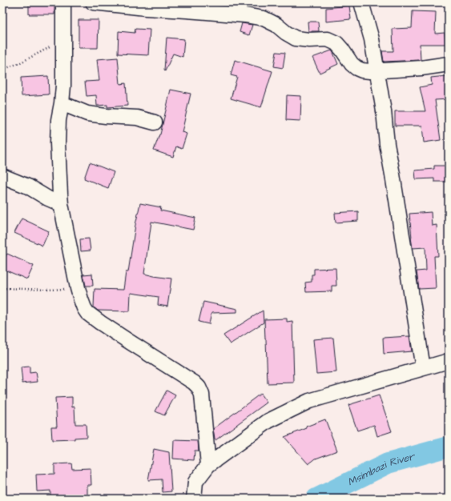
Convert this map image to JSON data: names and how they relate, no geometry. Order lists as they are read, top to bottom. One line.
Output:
{"water":["Msimbazi River"]}
